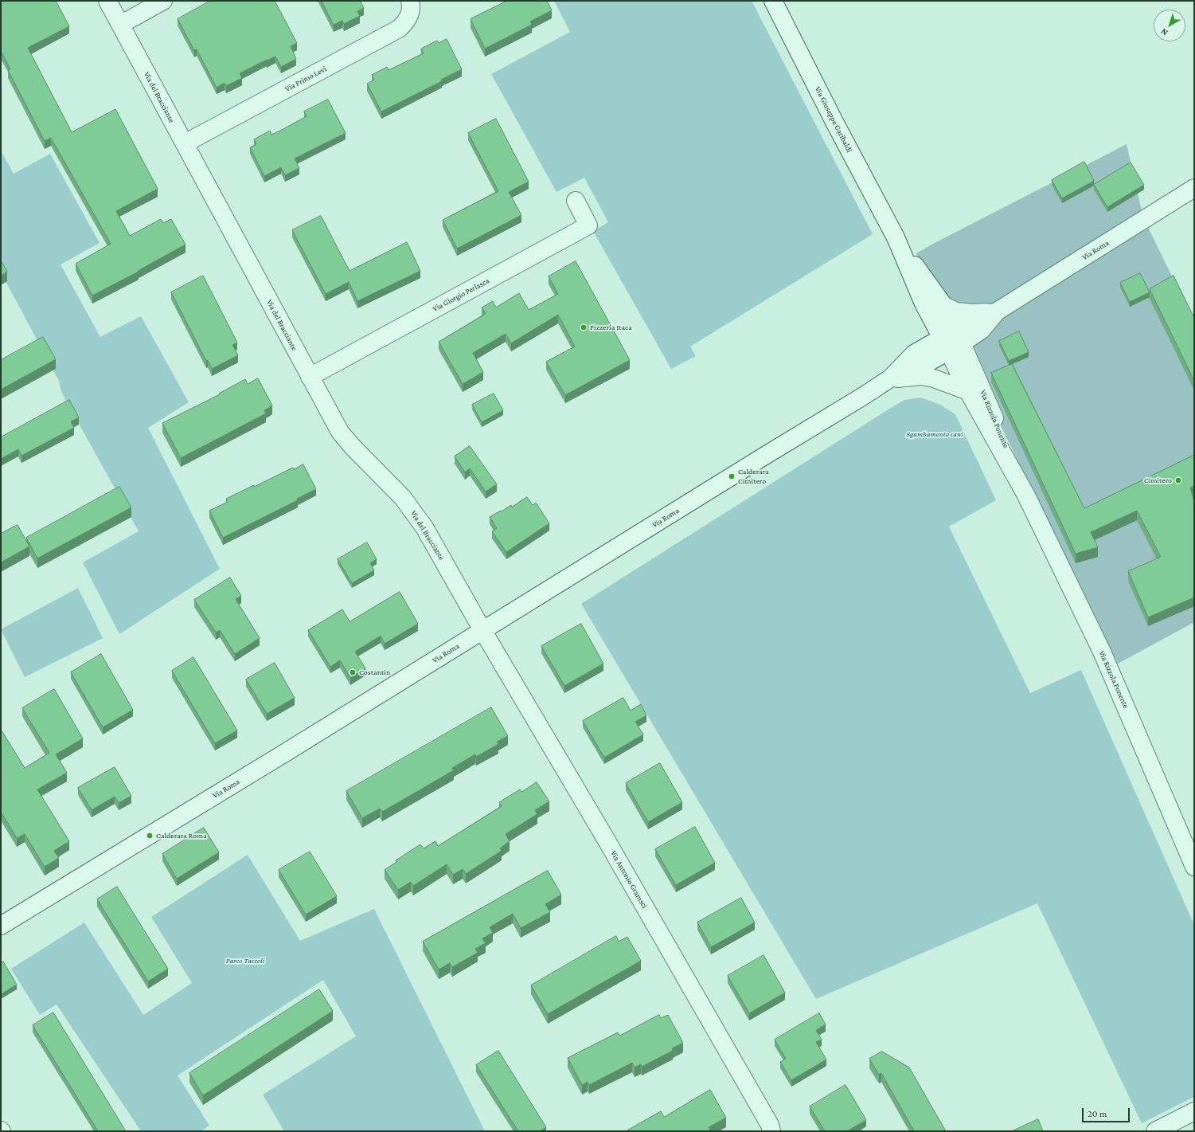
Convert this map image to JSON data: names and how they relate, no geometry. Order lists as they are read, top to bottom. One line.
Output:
{"streets":{"street":["Via Primo Levi","Via del Bracciante","Via Giuseppe Garibaldi","Via Roma","Via Giorgio Perlasca","Via Rizzola Ponente","Via Antonio Gramsci"]},"crossings":[["Via Primo Levi","Via del Bracciante"],["Via del Bracciante","Via Roma"],["Via del Bracciante","Via Giorgio Perlasca"],["Via del Bracciante","Via Antonio Gramsci"],["Via Giuseppe Garibaldi","Via Roma"],["Via Giuseppe Garibaldi","Via Rizzola Ponente"],["Via Roma","Via Rizzola Ponente"],["Via Roma","Via Antonio Gramsci"]],"parks":["Sgambamento cani","Parco Taccoli"],"places":["Pizzeria Itaca","Calderara Cimitero","Cimitero","Costantin","Calderara Roma"],"scale_bar":"20 m","north":"bottom left"}
